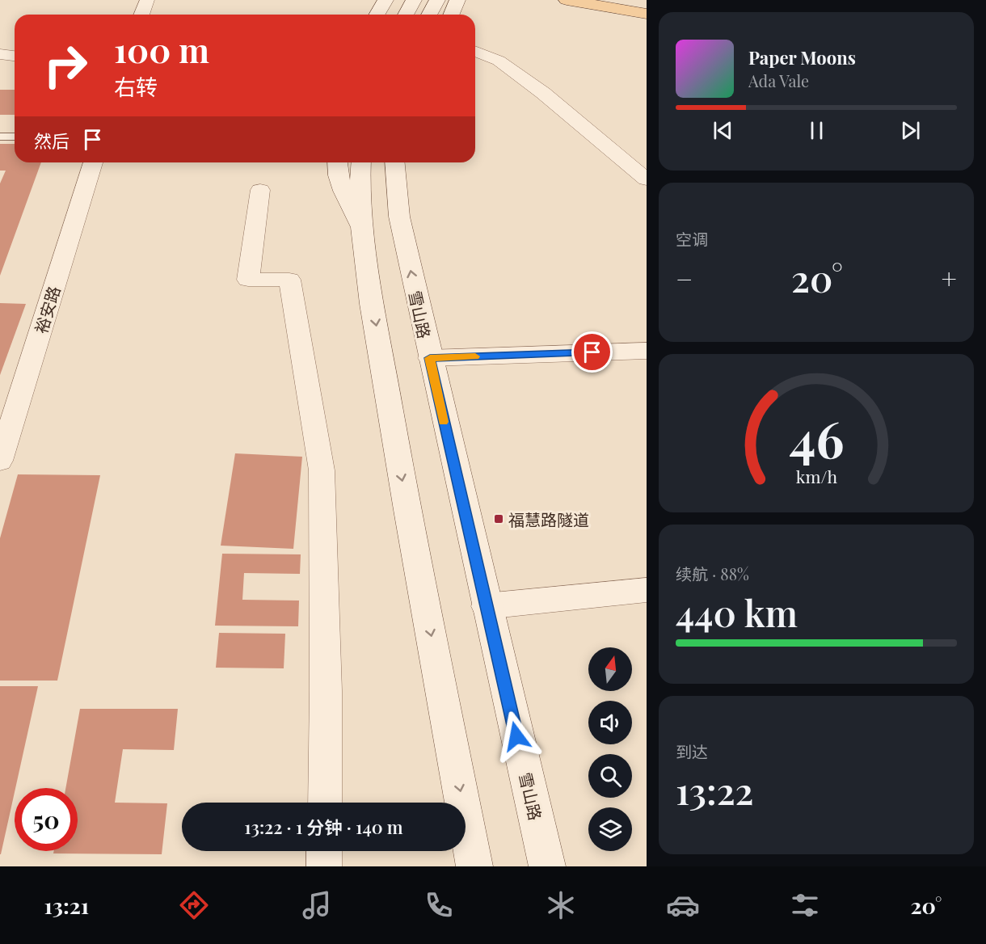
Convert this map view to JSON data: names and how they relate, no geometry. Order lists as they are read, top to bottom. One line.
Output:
{"streets":{"main road":["雪山路"],"street":["裕安路"]},"places":{"transit":["福慧路隧道"]},"north":"top","page":{"turn":["100 m","右转"],"song":["Paper Moons","Ada Vale"],"then":"然后","tile":["空调",["续航 · 88%","440 km"],["到达","13:22"]],"heat":["−","20°","+"],"limit":"50","trip":"13:22 · 1 分钟 · 140 m","tabs":["13:21","20°"],"gauge":["46","km/h"]}}
